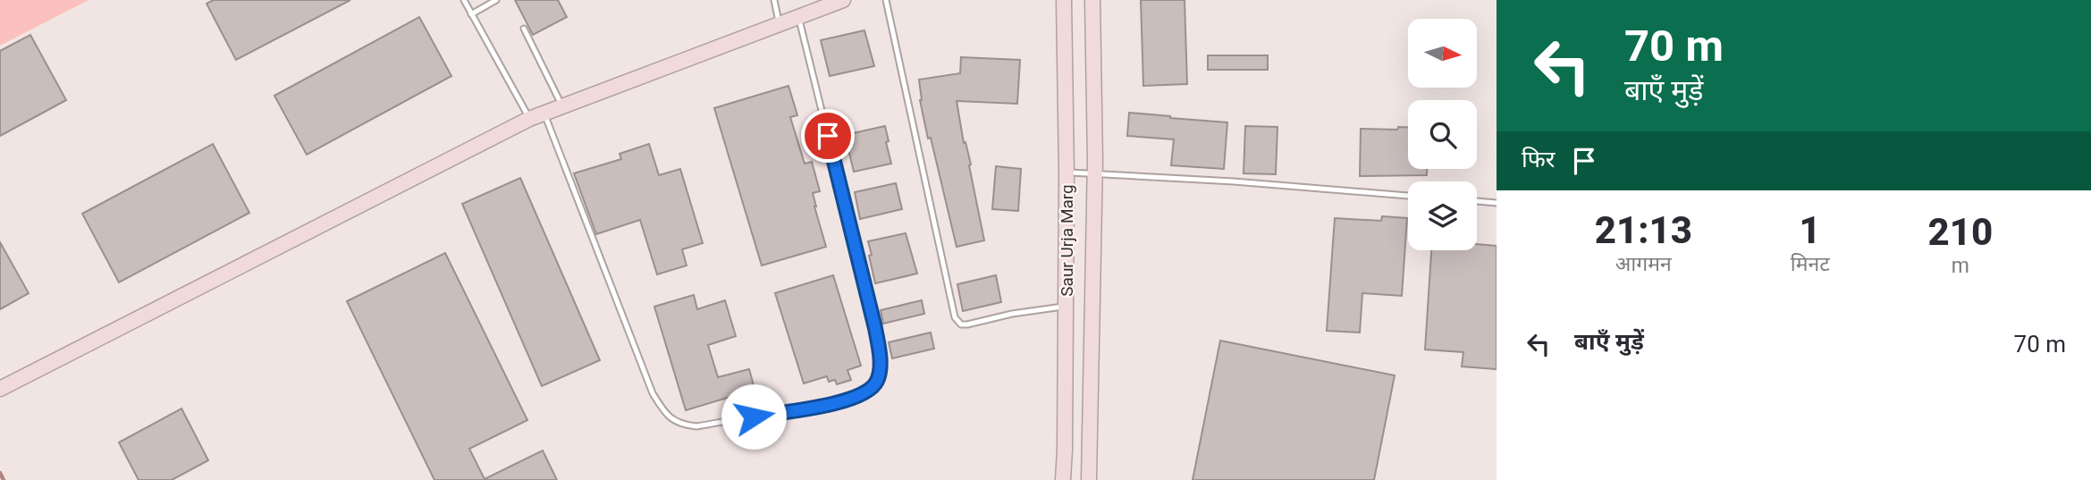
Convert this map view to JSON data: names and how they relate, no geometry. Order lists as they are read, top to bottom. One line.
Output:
{"streets":{"street":["Saur Urja Marg"]},"north":"right","page":{"turn":["70 m","बाएँ मुड़ें"],"then":"फिर","eta":["21:13","आगमन","1","मिनट","210","m"],"list":[{"name":"बाएँ मुड़ें","value":"70 m"}]}}
